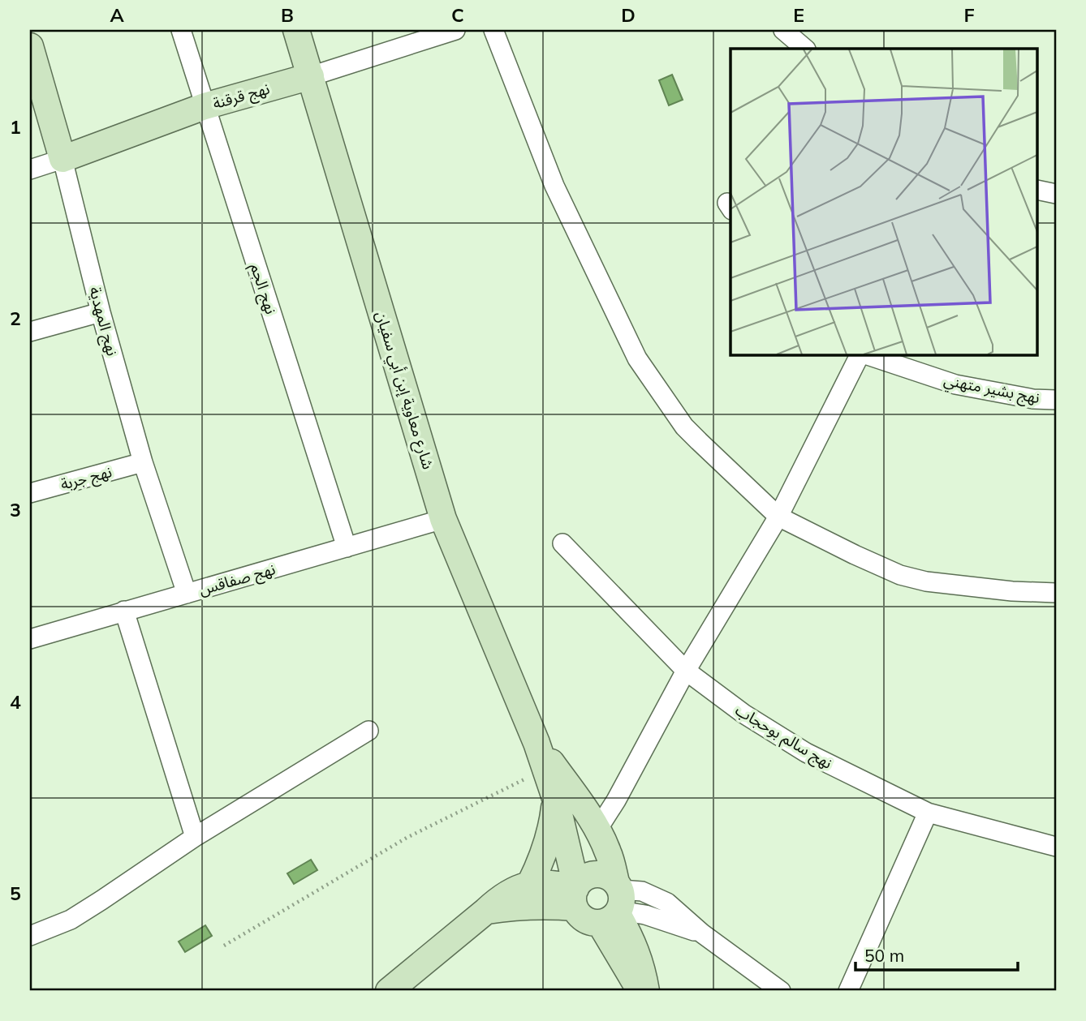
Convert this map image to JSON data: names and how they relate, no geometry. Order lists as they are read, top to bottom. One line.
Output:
{"streets":{"main road":["نهج قرقنة","نهج المهدية","شارع معاوية إبن أبي سفيان"],"street":["نهج الجم","نهج بشير متهني","نهج جربة","نهج صفاقس","نهج سالم بوحجاب"]},"crossings":[["نهج قرقنة","نهج الجم"],["نهج قرقنة","نهج المهدية"],["نهج قرقنة","شارع معاوية إبن أبي سفيان"],["نهج الجم","نهج صفاقس"],["نهج المهدية","نهج جربة"],["نهج المهدية","نهج صفاقس"],["شارع معاوية إبن أبي سفيان","نهج صفاقس"]],"scale_bar":"50 m","grid":{"columns":["A","B","C","D","E","F"],"rows":["1","2","3","4","5"]}}
